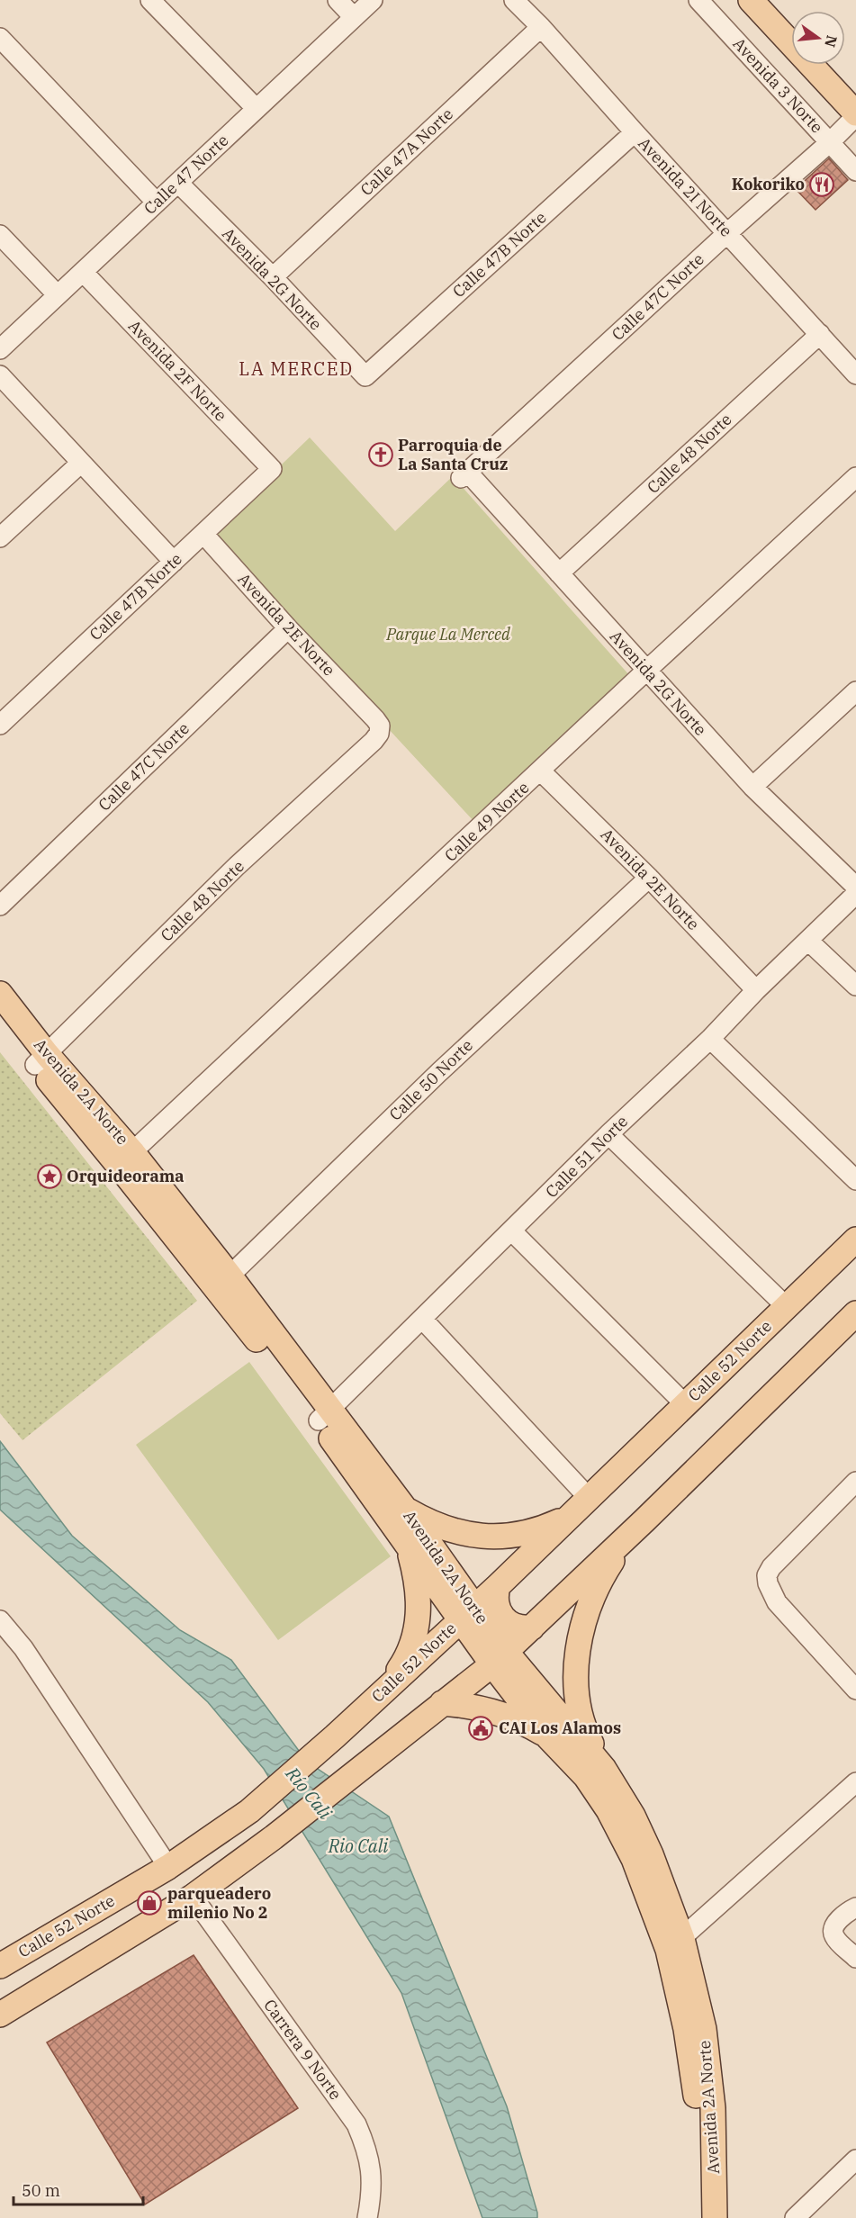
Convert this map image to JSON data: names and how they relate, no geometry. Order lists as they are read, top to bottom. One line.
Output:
{"streets":{"main road":["Avenida 2A Norte","Calle 52 Norte"],"street":["Avenida 3 Norte","Calle 47A Norte","Calle 47 Norte","Avenida 2I Norte","Calle 47B Norte","Avenida 2G Norte","Calle 47C Norte","Avenida 2F Norte","Calle 48 Norte","Avenida 2E Norte","Calle 49 Norte","Calle 50 Norte","Calle 51 Norte","Carrera 9 Norte"]},"crossings":[["Avenida 3 Norte","Calle 47C Norte"],["Calle 47A Norte","Avenida 2I Norte"],["Calle 47A Norte","Avenida 2G Norte"],["Calle 47 Norte","Avenida 2G Norte"],["Calle 47 Norte","Avenida 2F Norte"],["Avenida 2I Norte","Calle 47B Norte"],["Avenida 2I Norte","Calle 47C Norte"],["Avenida 2I Norte","Calle 48 Norte"],["Calle 47B Norte","Avenida 2G Norte"],["Calle 47B Norte","Avenida 2F Norte"],["Calle 47B Norte","Avenida 2E Norte"],["Avenida 2G Norte","Calle 47C Norte"],["Avenida 2G Norte","Calle 48 Norte"],["Avenida 2G Norte","Calle 49 Norte"],["Calle 47C Norte","Avenida 2E Norte"],["Calle 48 Norte","Avenida 2E Norte"],["Calle 48 Norte","Avenida 2A Norte"],["Avenida 2E Norte","Calle 49 Norte"],["Avenida 2E Norte","Calle 50 Norte"],["Avenida 2E Norte","Calle 51 Norte"],["Calle 49 Norte","Avenida 2A Norte"],["Calle 50 Norte","Avenida 2A Norte"],["Avenida 2A Norte","Calle 51 Norte"],["Avenida 2A Norte","Calle 52 Norte"]],"districts":["LA MERCED"],"water":["Río Cali","Rio Cali"],"parks":["Parque La Merced"],"places":{"restaurant":["Kokoriko"],"church":["Parroquia de La Santa Cruz"],"place":["Orquideorama"],"public building":["CAI Los Alamos"],"shop":["parqueadero milenio No 2"]},"scale_bar":"50 m","north":"right"}
